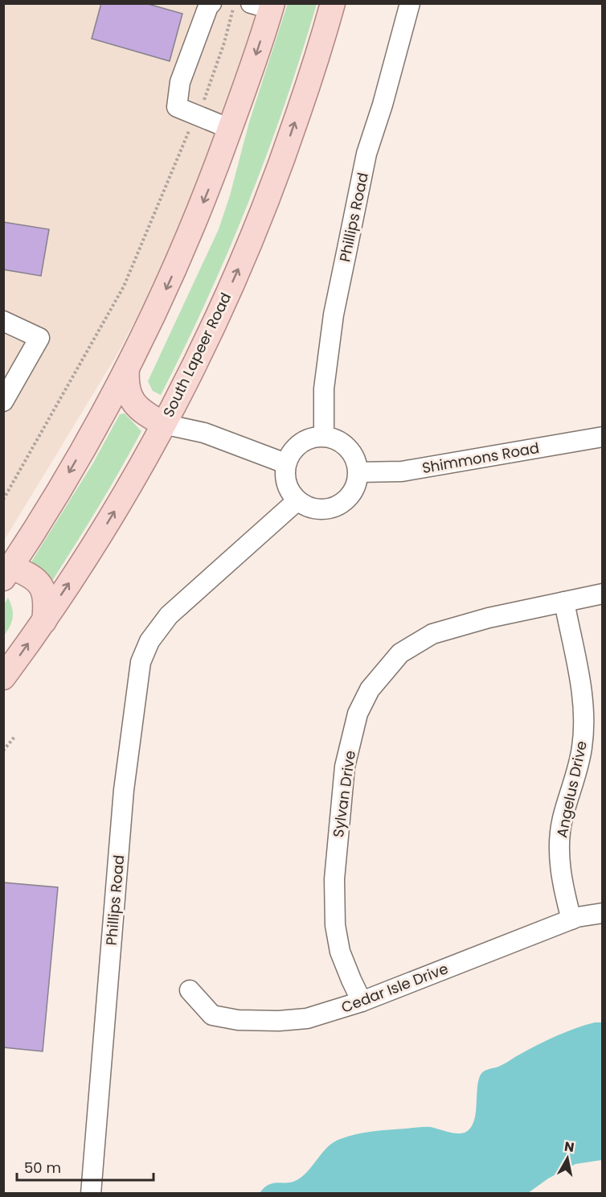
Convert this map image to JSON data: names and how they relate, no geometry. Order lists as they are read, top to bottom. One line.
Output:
{"streets":{"main road":["South Lapeer Road"],"street":["Phillips Road","Shimmons Road","Angelus Drive","Sylvan Drive","Cedar Isle Drive"]},"crossings":[["Phillips Road","Shimmons Road"],["Angelus Drive","Sylvan Drive"],["Angelus Drive","Cedar Isle Drive"],["Sylvan Drive","Cedar Isle Drive"]],"scale_bar":"50 m","north":"top"}
